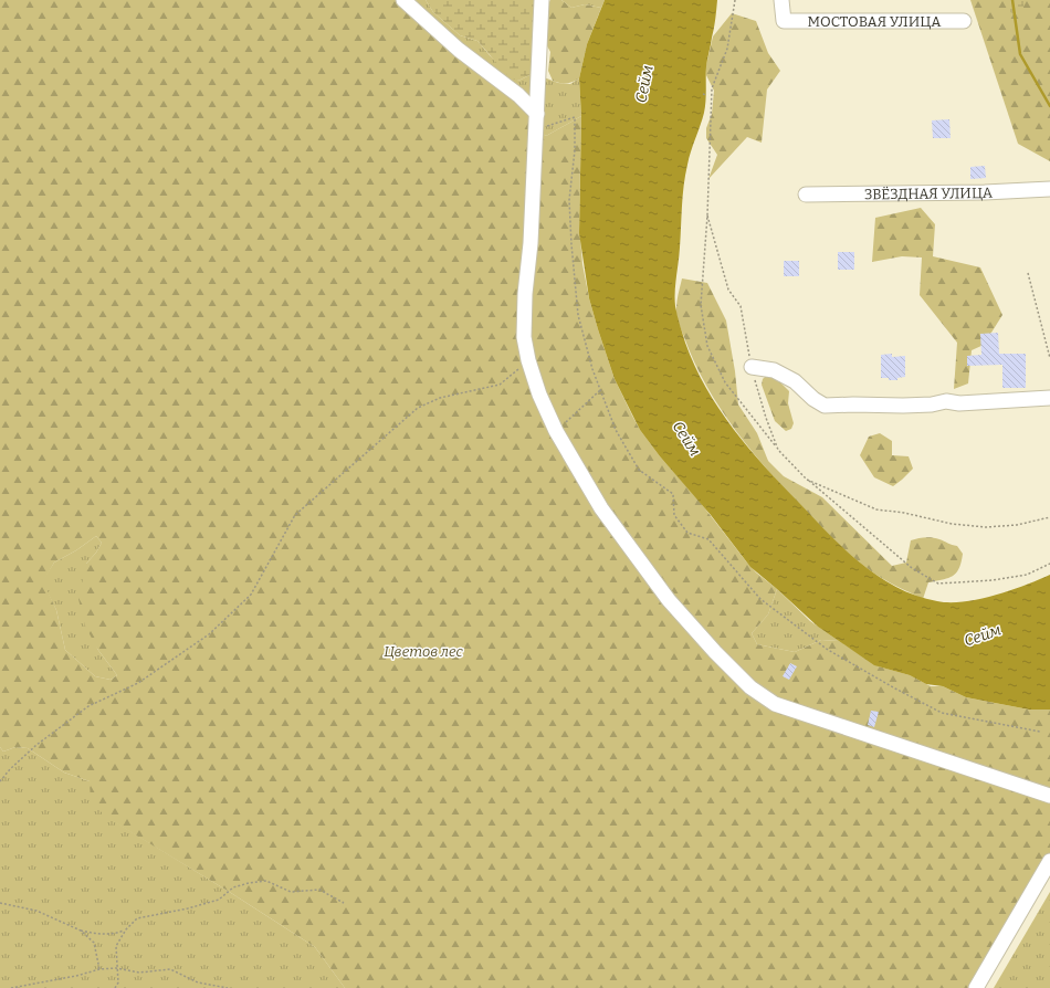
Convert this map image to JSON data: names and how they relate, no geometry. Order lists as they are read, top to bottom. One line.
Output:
{"streets":{"street":["МОСТОВАЯ УЛИЦА","ЗВЁЗДНАЯ УЛИЦА"]},"water":["Сейм"],"parks":["Цветов лес"]}
